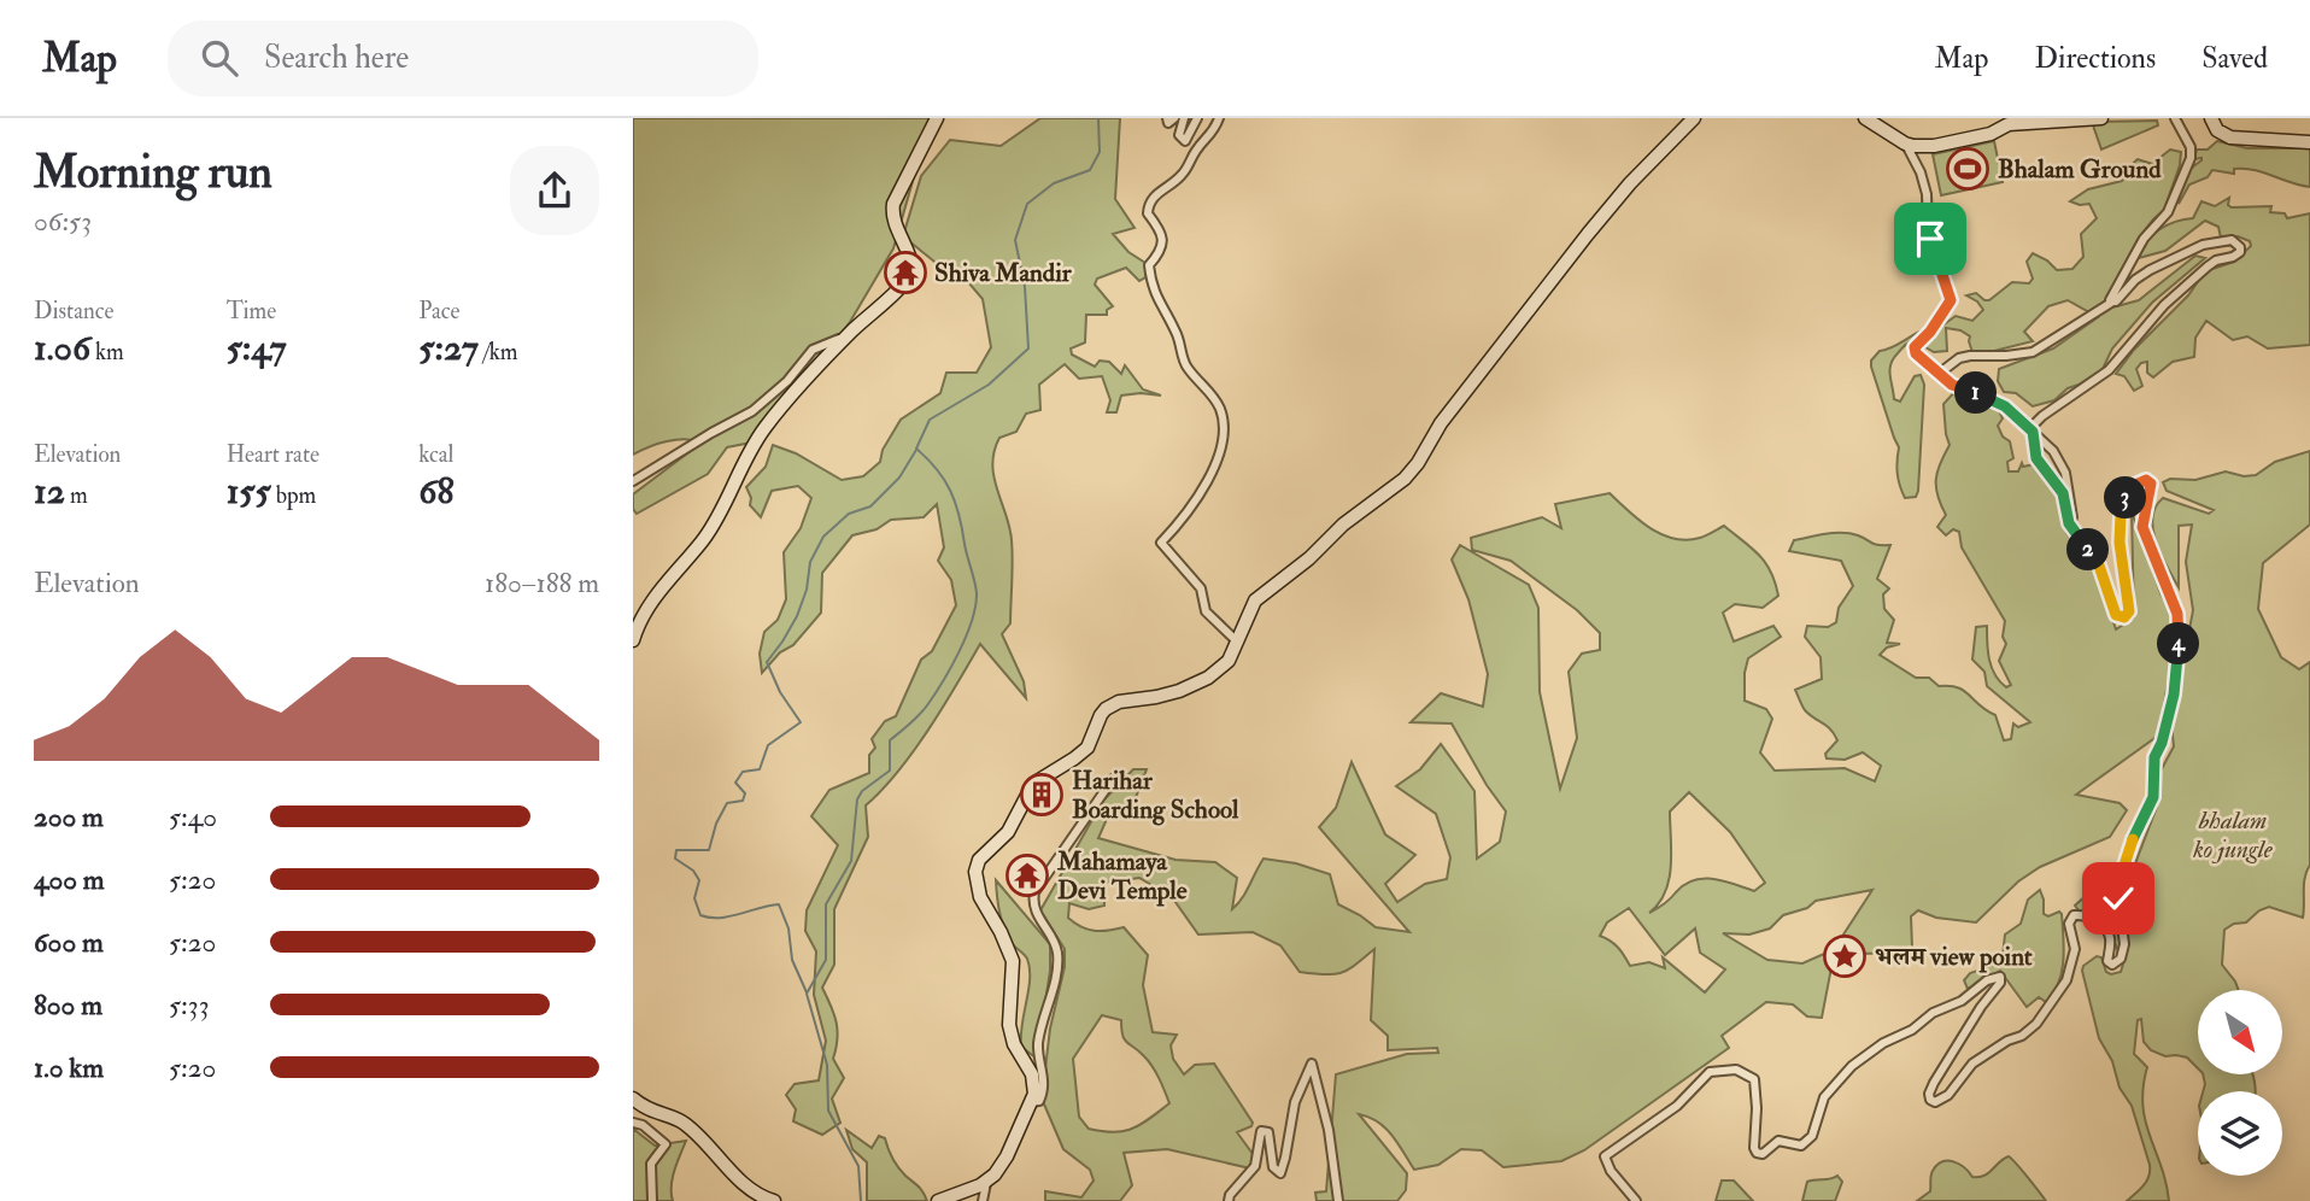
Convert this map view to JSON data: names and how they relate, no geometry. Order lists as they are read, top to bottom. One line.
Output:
{"parks":["bhalam ko jungle"],"places":{"sports":["Bhalam Ground"],"temple":["Shiva Mandir","Mahamaya Devi Temple"],"building":["Harihar Boarding School"],"place":["भलम view point"]},"north":"bottom right","page":{"header":"Map","search":"Search here","nav":["Map","Directions","Saved"],"heading":["Morning run","06:53"],"stats":[["Distance","1.06 km"],["Time","5:47"],["Pace","5:27 /km"],["Elevation","12 m"],["Heart rate","155 bpm"],["kcal","68"]],"pins":["1","3","2","4"],"chart":["Elevation","180–188 m"],"list":[{"name":"200 m","note":"5:40"},{"name":"400 m","note":"5:20"},{"name":"600 m","note":"5:20"},{"name":"800 m","note":"5:33"},{"name":"1.0 km","note":"5:20"}]}}
